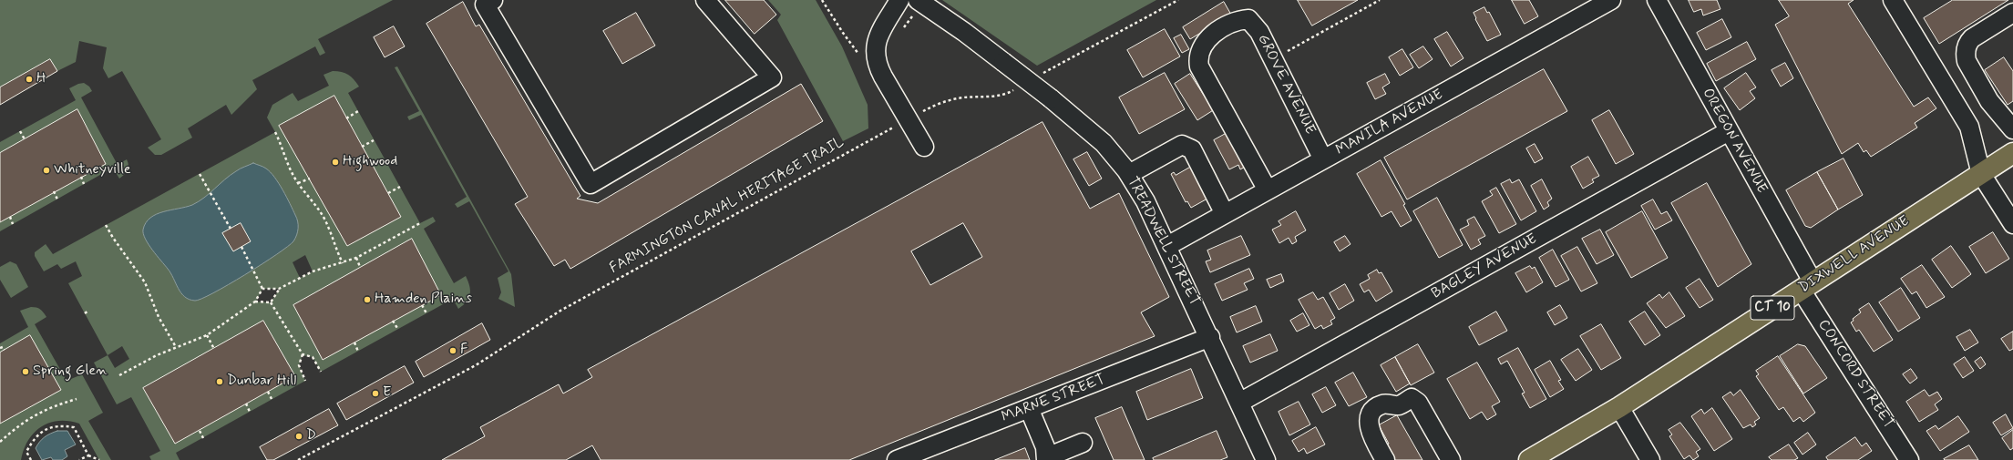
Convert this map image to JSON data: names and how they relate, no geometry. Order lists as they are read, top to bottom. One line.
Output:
{"streets":{"main road":["DIXWELL AVENUE","CT 10"],"street":["GROVE AVENUE","MANILA AVENUE","OREGON AVENUE","TREADWELL STREET","BAGLEY AVENUE","CONCORD STREET","MARNE STREET"],"path":["FARMINGTON CANAL HERITAGE TRAIL"]},"crossings":[["GROVE AVENUE","MANILA AVENUE"],["MANILA AVENUE","TREADWELL STREET"],["OREGON AVENUE","DIXWELL AVENUE"],["OREGON AVENUE","BAGLEY AVENUE"],["OREGON AVENUE","CONCORD STREET"],["TREADWELL STREET","BAGLEY AVENUE"],["TREADWELL STREET","MARNE STREET"],["DIXWELL AVENUE","CONCORD STREET"]],"places":["H","Highwood","Whitneyville","Hamden Plains","F","Spring Glen","Dunbar Hill","E","D"]}
